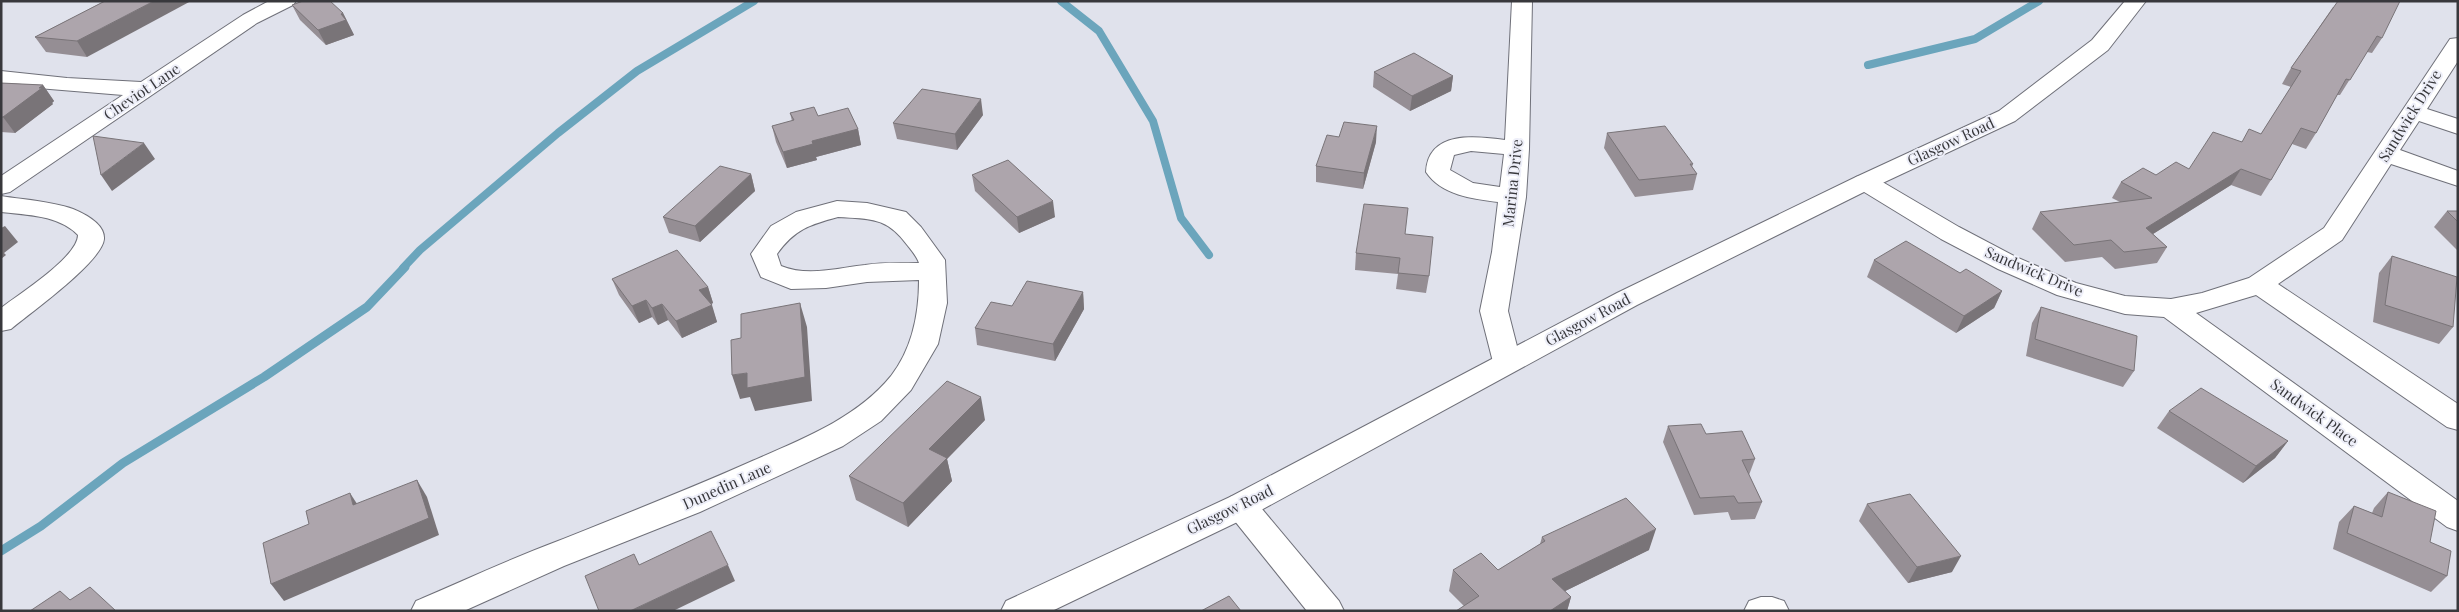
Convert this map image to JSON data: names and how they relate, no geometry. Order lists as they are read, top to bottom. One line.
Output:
{"streets":{"street":["Cheviot Lane","Sandwick Drive","Glasgow Road","Marina Drive","Sandwick Place","Dunedin Lane"]},"crossings":[["Sandwick Drive","Glasgow Road"],["Sandwick Drive","Sandwick Place"],["Glasgow Road","Marina Drive"]]}
